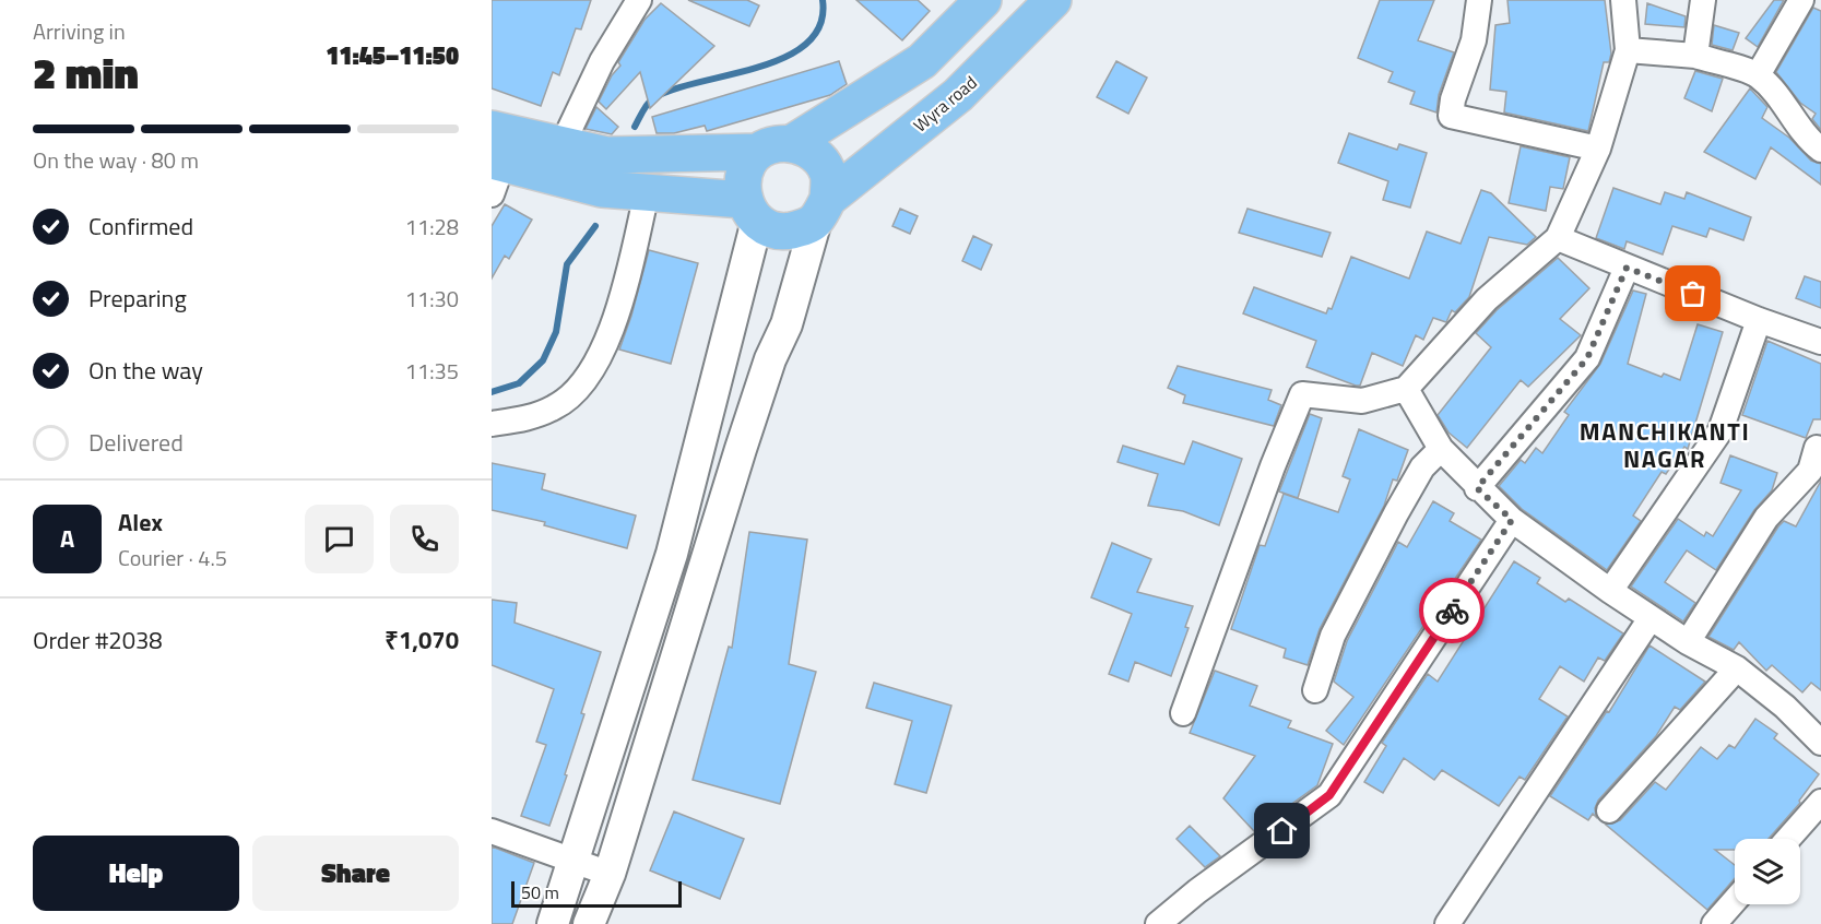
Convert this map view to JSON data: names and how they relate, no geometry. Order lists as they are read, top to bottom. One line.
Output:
{"streets":{"main road":["Wyra road"]},"districts":["MANCHIKANTI NAGAR"],"scale_bar":"50 m","page":{"heading":["2 min","Arriving in","11:45–11:50"],"panel":["Alex","Courier · 4.5","Order #2038","₹1,070"],"bar":"On the way · 80 m","list":[["Confirmed","11:28"],["Preparing","11:30"],["On the way","11:35"],"Delivered"],"round":"A","buttons":["Help","Share"],"scale":"50 m"}}
